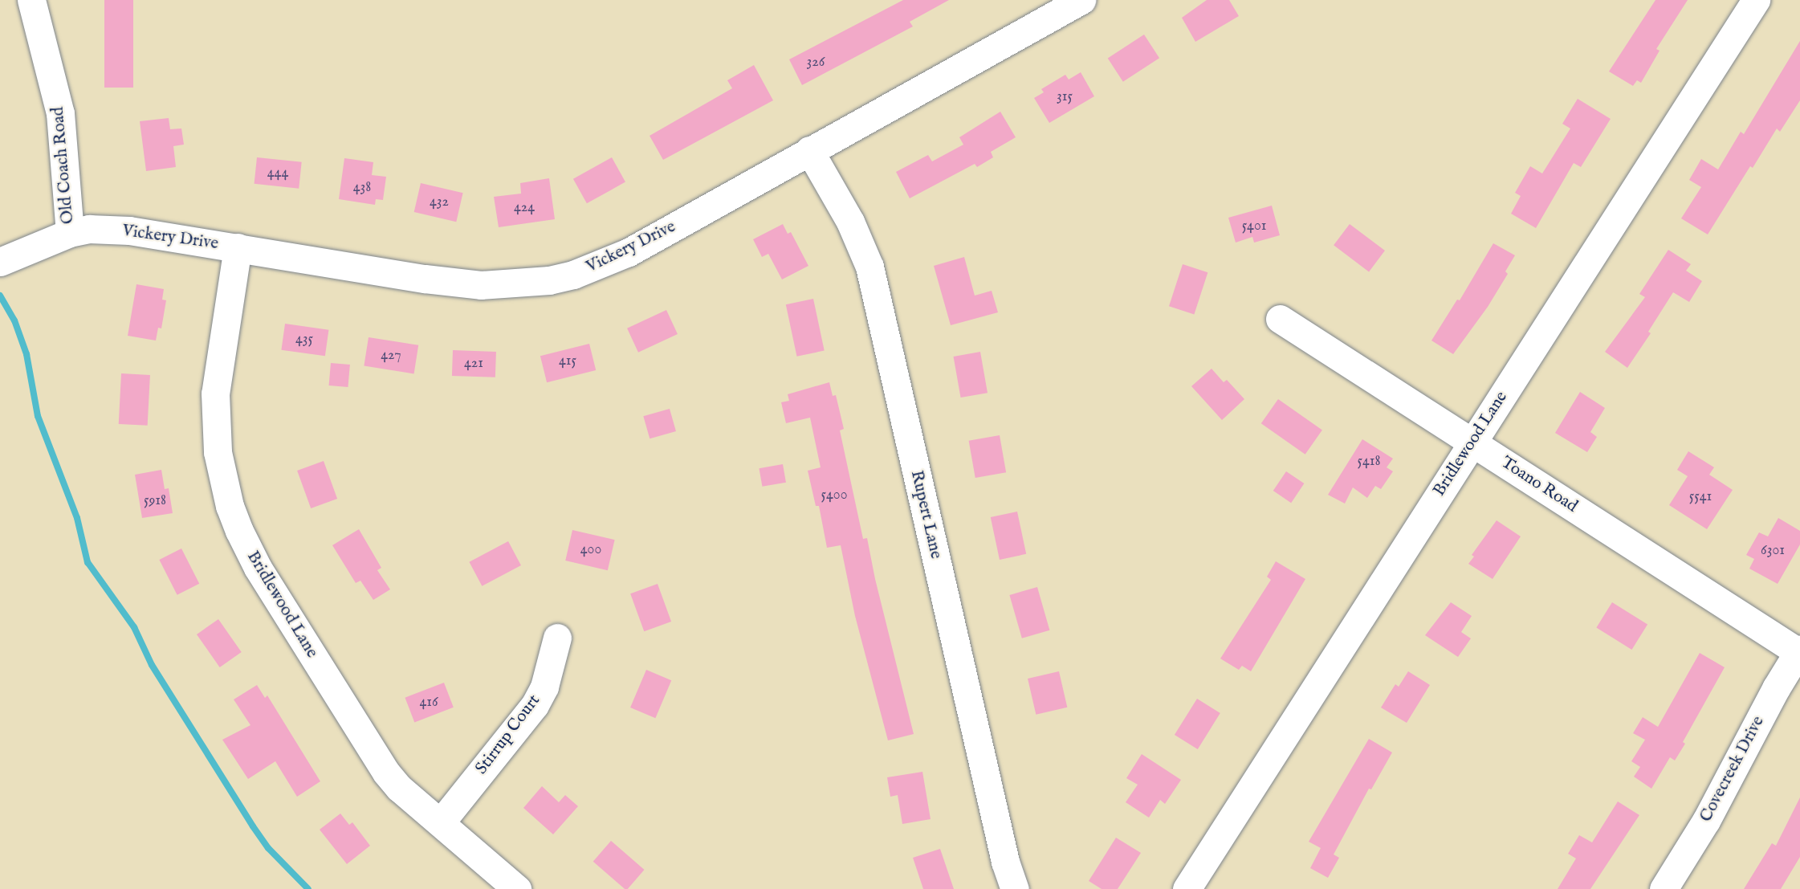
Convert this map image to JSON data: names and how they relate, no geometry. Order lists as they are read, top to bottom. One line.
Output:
{"streets":{"street":["Old Coach Road","Vickery Drive","Bridlewood Lane","Toano Road","Rupert Lane","Stirrup Court","Covecreek Drive"]},"crossings":[["Old Coach Road","Vickery Drive"],["Vickery Drive","Bridlewood Lane"],["Vickery Drive","Rupert Lane"],["Bridlewood Lane","Toano Road"],["Bridlewood Lane","Stirrup Court"],["Toano Road","Covecreek Drive"]],"house_numbers":["326","315","444","438","432","424","5401","435","427","415","421","5418","5400","5541","5918","400","6301","416"]}
